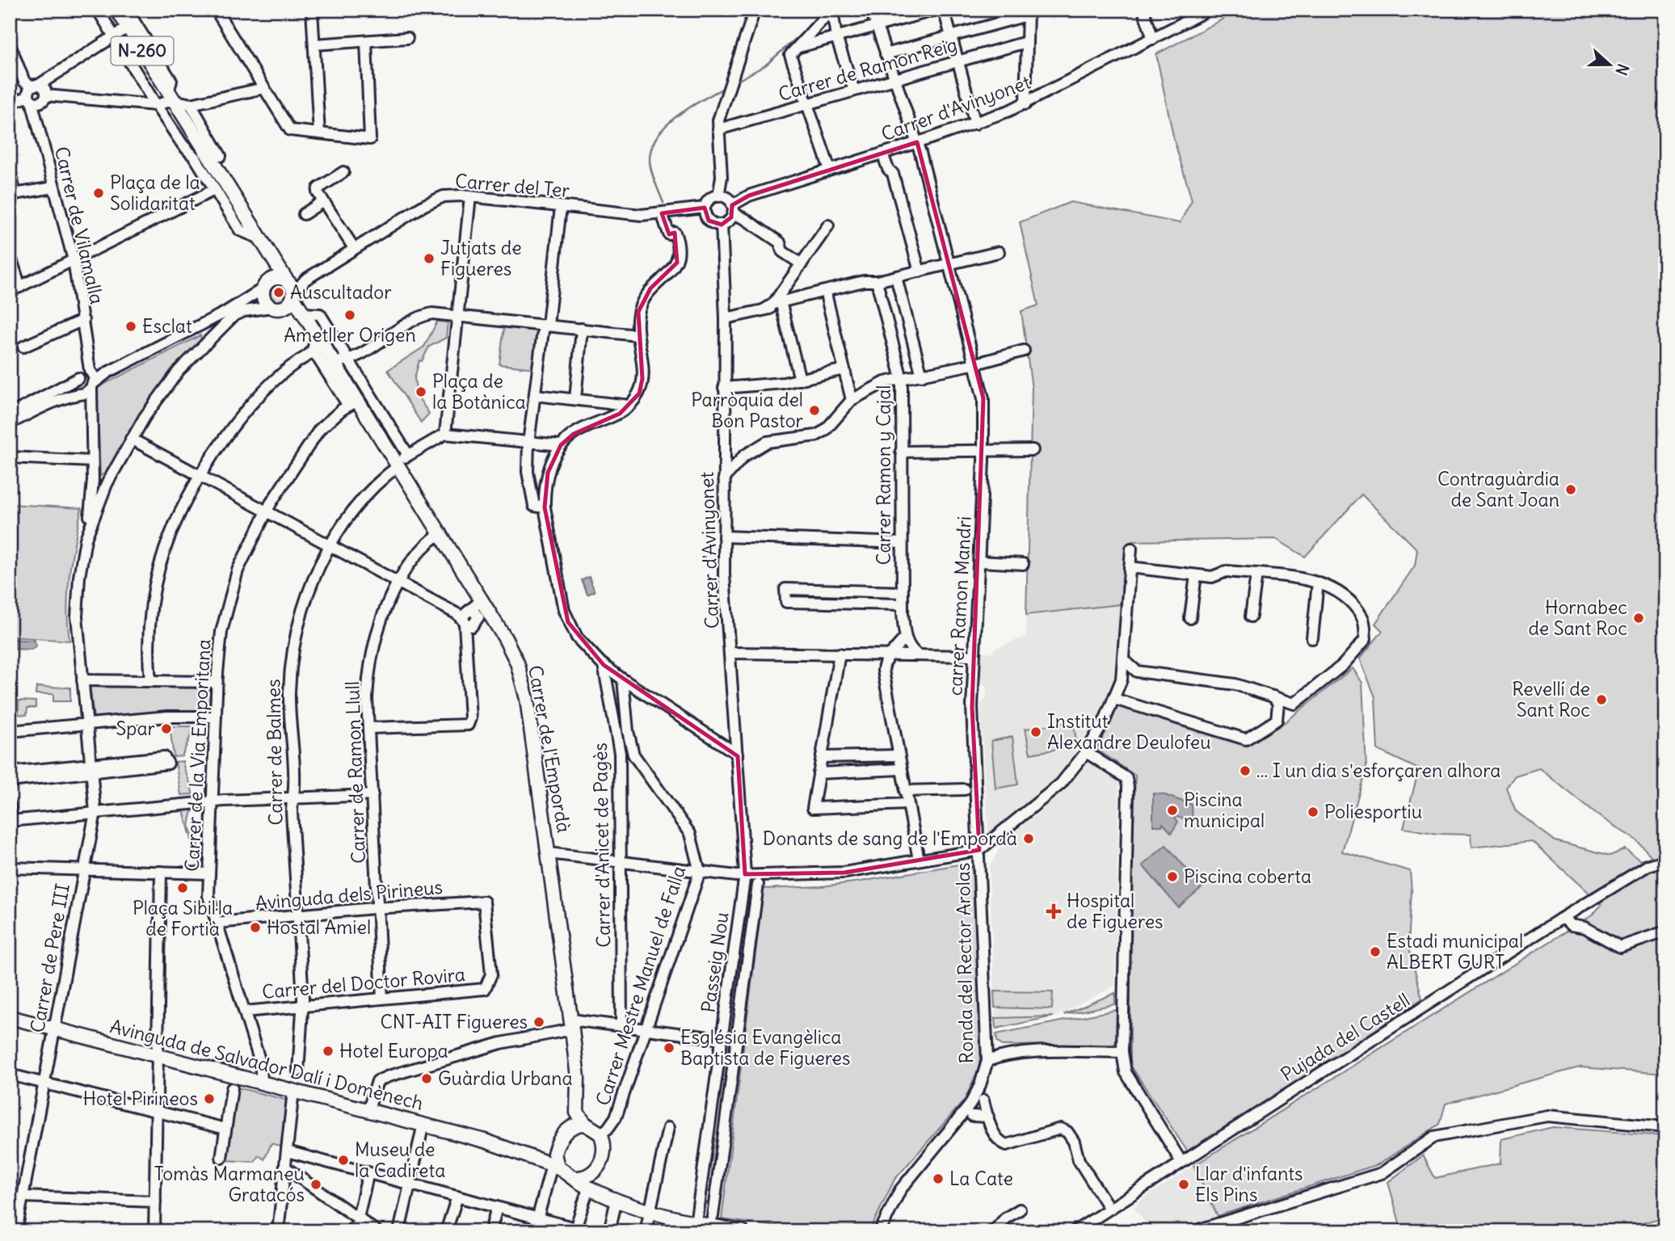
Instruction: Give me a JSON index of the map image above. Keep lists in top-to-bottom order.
{
  "streets": {
    "main road": ["N-260", "Carrer de l'Empordà", "Avinguda de Salvador Dalí i Domènech"],
    "street": [
      "Carrer de Ramon Reig",
      "Carrer d'Avinyonet",
      "Carrer del Ter",
      "Carrer de Vilamalla",
      "Carrer Ramon y Cajal",
      "carrer Ramon Mandri",
      "Carrer de Balmes",
      "Carrer de la Via Emporitana",
      "Carrer de Ramon Llull",
      "Carrer d'Anicet de Pagès",
      "Avinguda dels Pirineus",
      "Carrer de Pere III",
      "Passeig Nou",
      "Ronda del Rector Arolas",
      "Carrer del Doctor Rovira",
      "Carrer Mestre Manuel de Falla",
      "Pujada del Castell"
    ]
  },
  "crossings": [
    ["N-260", "Carrer de l'Empordà"],
    ["N-260", "Carrer Mestre Manuel de Falla"],
    ["Carrer de Ramon Reig", "carrer Ramon Mandri"],
    ["Carrer d'Avinyonet", "Carrer del Ter"],
    ["Carrer d'Avinyonet", "carrer Ramon Mandri"],
    ["Carrer d'Avinyonet", "Passeig Nou"],
    ["carrer Ramon Mandri", "Ronda del Rector Arolas"],
    ["Carrer de l'Empordà", "Carrer de Balmes"],
    ["Carrer de l'Empordà", "Carrer de la Via Emporitana"],
    ["Carrer de l'Empordà", "Carrer de Ramon Llull"],
    ["Carrer de Balmes", "Avinguda dels Pirineus"],
    ["Carrer de Balmes", "Carrer del Doctor Rovira"],
    ["Carrer de la Via Emporitana", "Avinguda dels Pirineus"],
    ["Carrer de la Via Emporitana", "Carrer del Doctor Rovira"],
    ["Carrer de la Via Emporitana", "Avinguda de Salvador Dalí i Domènech"],
    ["Carrer de Ramon Llull", "Avinguda dels Pirineus"],
    ["Carrer de Ramon Llull", "Carrer del Doctor Rovira"],
    ["Avinguda dels Pirineus", "Carrer del Doctor Rovira"],
    ["Carrer de Pere III", "Avinguda de Salvador Dalí i Domènech"]
  ],
  "places": {
    "other": [
      "Plaça de la Solidaritat",
      "Jutjats de Figueres",
      "Auscultador",
      "Ametller Origen",
      "Esclat",
      "Plaça de la Botànica",
      "Parròquia del Bon Pastor",
      "Contraguàrdia de Sant Joan",
      "Hornabec de Sant Roc",
      "Revellí de Sant Roc",
      "Spar",
      "Institut Alexandre Deulofeu",
      "... I un dia s'esforçaren alhora",
      "Piscina municipal",
      "Poliesportiu",
      "Donants de sang de l'Empordà",
      "Piscina coberta",
      "Plaça Sibil·la de Fortià",
      "Hostal Amiel",
      "Estadi municipal ALBERT GURT",
      "CNT-AIT Figueres",
      "Església Evangèlica Baptista de Figueres",
      "Hotel Europa",
      "Guàrdia Urbana",
      "Hotel Pirineos",
      "Museu de la Cadireta",
      "La Cate",
      "Tomàs Marmaneu Gratacós",
      "Llar d'infants Els Pins"
    ],
    "health": ["Hospital de Figueres"]
  },
  "north": "right"
}
